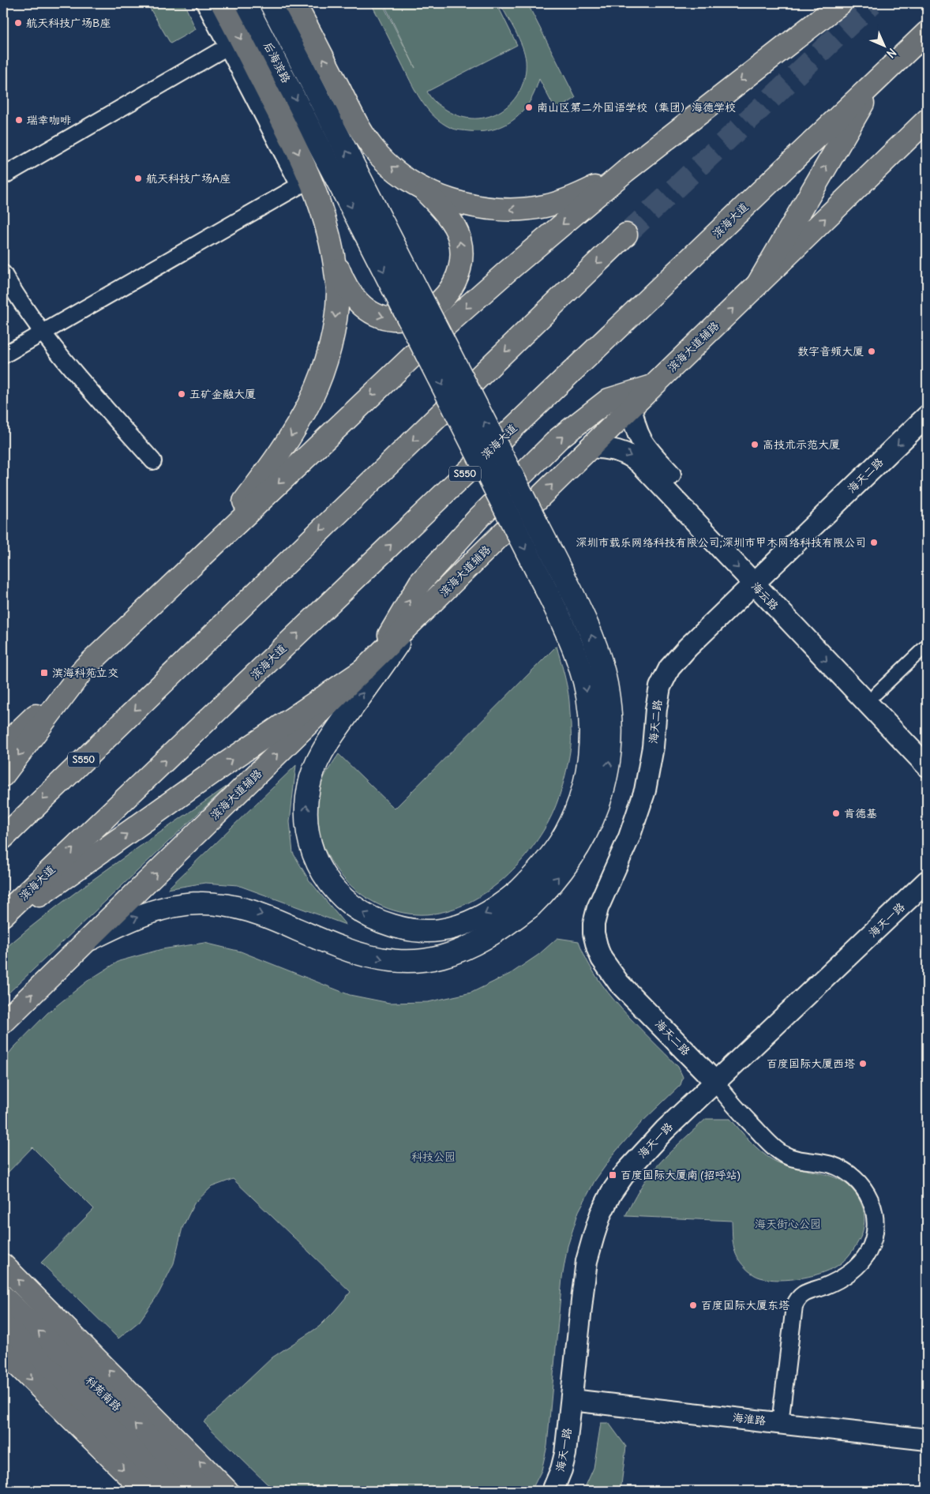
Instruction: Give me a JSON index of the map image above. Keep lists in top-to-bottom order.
{
  "streets": {
    "main road": [
      "后海滨路",
      "滨海大道",
      "滨海大道辅路",
      "S550",
      "科苑南路"
    ],
    "street": [
      "海天二路",
      "海云路",
      "海天一路",
      "海淮路"
    ]
  },
  "crossings": [
    ["滨海大道辅路", "海云路"],
    ["海天二路", "海云路"],
    ["海天二路", "海天一路"],
    ["海天一路", "海淮路"]
  ],
  "parks": ["科技公园", "海天街心公园"],
  "places": {
    "other": [
      "航天科技广场B座",
      "南山区第二外国语学校（集团）海德学校",
      "瑞幸咖啡",
      "航天科技广场A座",
      "数字音频大厦",
      "五矿金融大厦",
      "高技术示范大厦",
      "深圳市载乐网络科技有限公司;深圳市甲木网络科技有限公司",
      "肯德基",
      "百度国际大厦西塔",
      "百度国际大厦东塔"
    ],
    "transit": ["滨海科苑立交", "百度国际大厦南 (招呼站)"]
  },
  "north": "bottom right"
}
